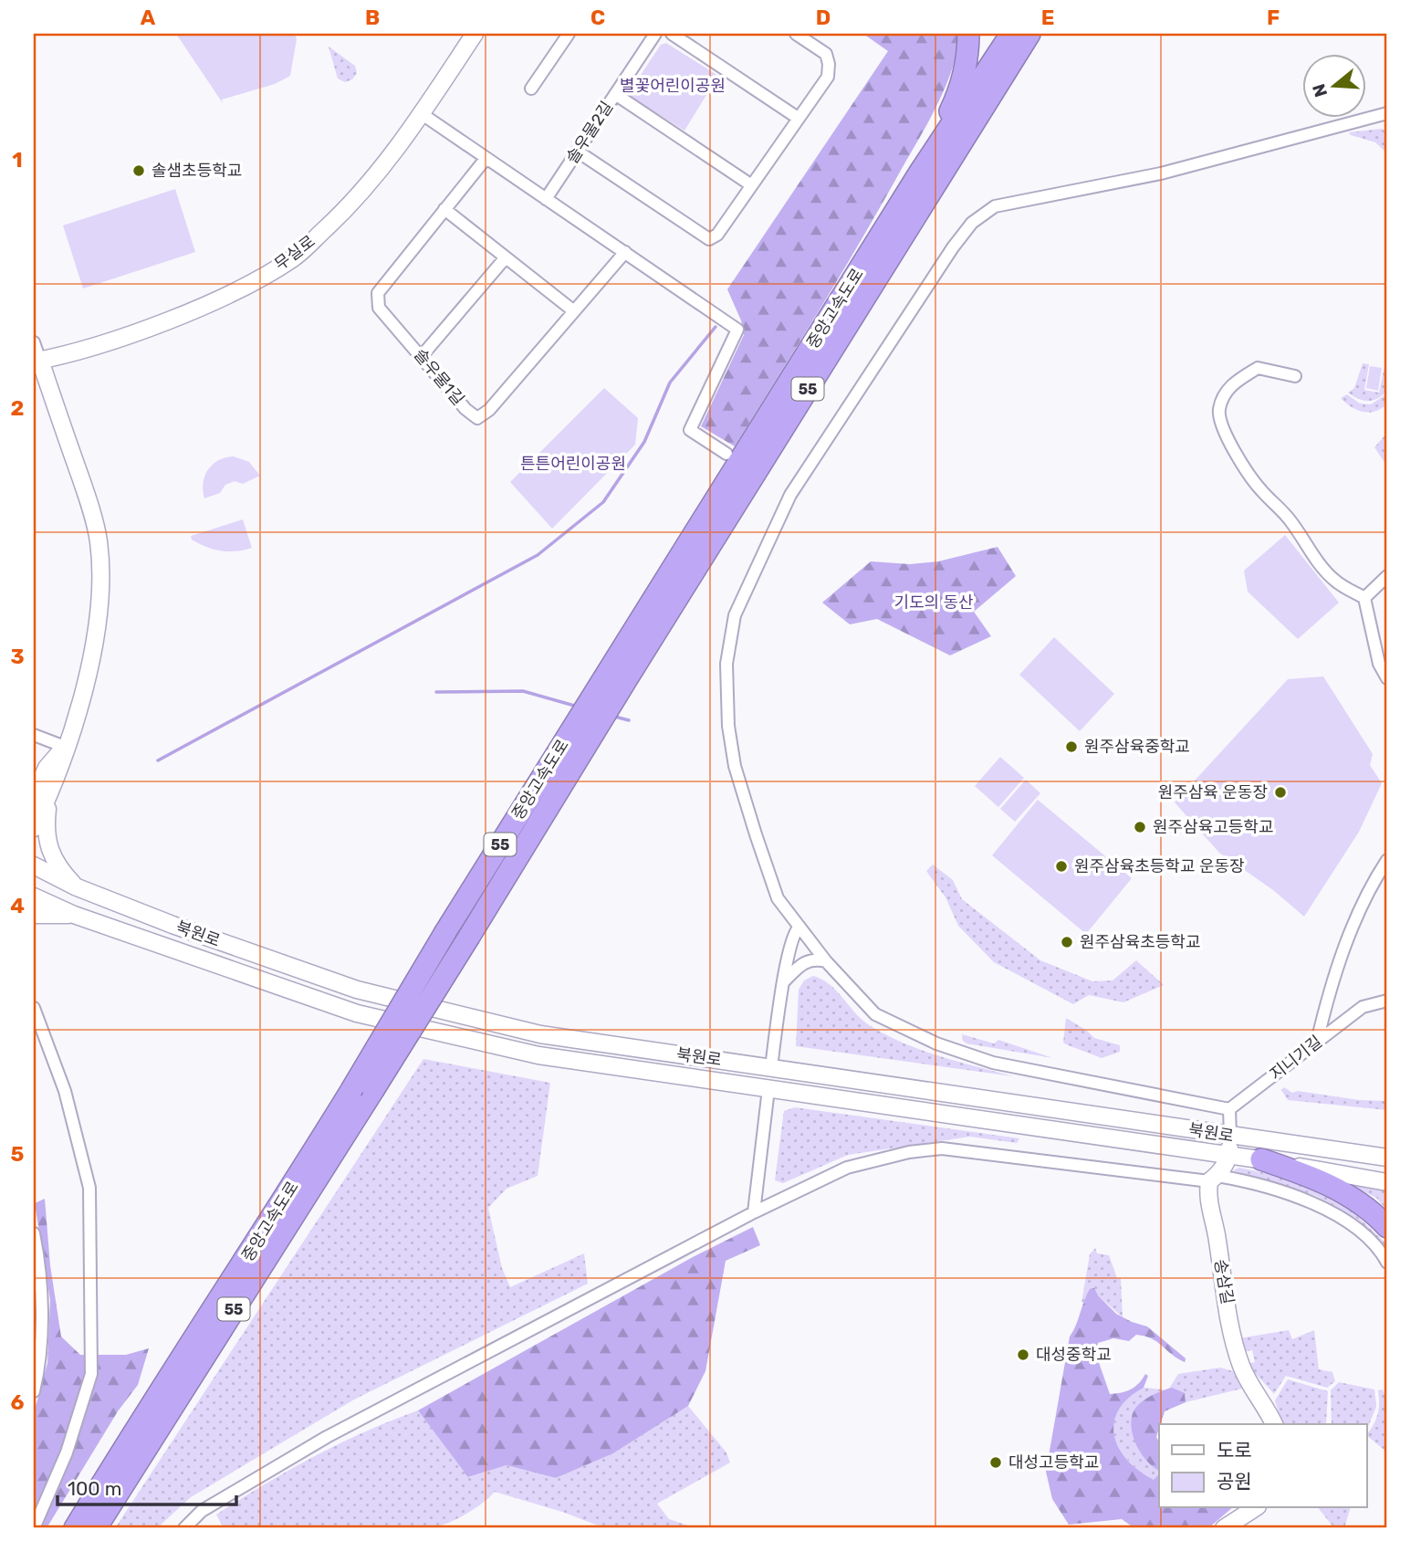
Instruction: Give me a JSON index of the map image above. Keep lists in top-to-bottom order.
{
  "streets": {
    "highway": ["중앙고속도로", "55"],
    "street": [
      "솔우물2길",
      "무실로",
      "솔우물1길",
      "북원로",
      "지니기길",
      "송삼길"
    ]
  },
  "parks": ["별꽃어린이공원", "튼튼어린이공원", "기도의 동산"],
  "places": [
    "솔샘초등학교",
    "원주삼육중학교",
    "원주삼육 운동장",
    "원주삼육고등학교",
    "원주삼육초등학교 운동장",
    "원주삼육초등학교",
    "대성중학교",
    "대성고등학교"
  ],
  "legend": ["도로", "공원"],
  "scale_bar": "100 m",
  "north": "left",
  "grid": {
    "columns": [
      "A",
      "B",
      "C",
      "D",
      "E",
      "F"
    ],
    "rows": [
      "1",
      "2",
      "3",
      "4",
      "5",
      "6"
    ]
  }
}
